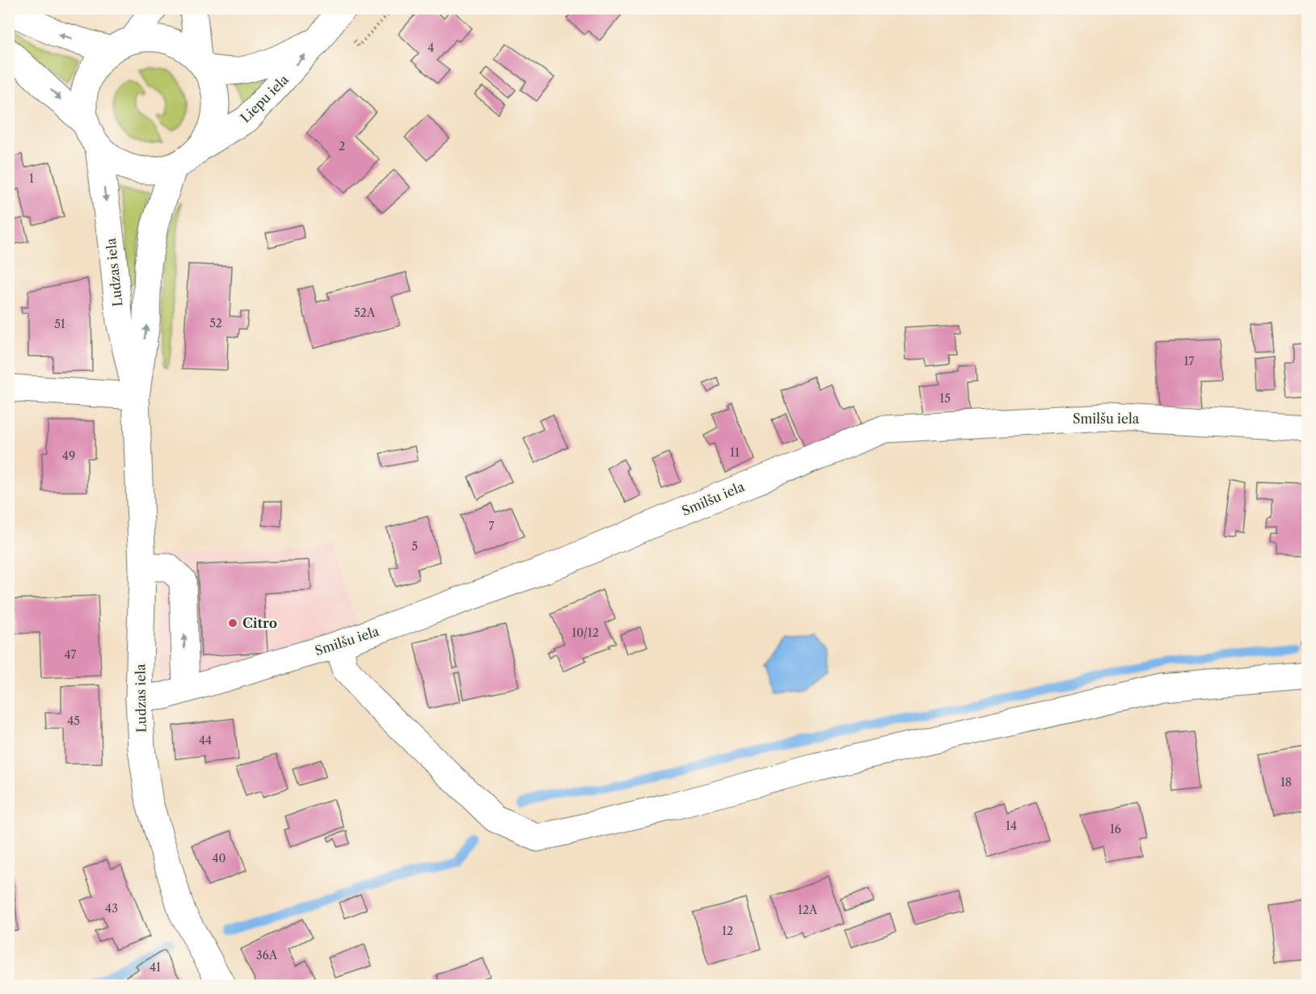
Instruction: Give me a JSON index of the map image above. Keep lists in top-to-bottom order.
{
  "streets": {
    "street": ["Liepu iela", "Ludzas iela", "Smilšu iela"]
  },
  "crossings": [
    ["Liepu iela", "Ludzas iela"],
    ["Ludzas iela", "Smilšu iela"]
  ],
  "one_way": ["Liepu iela"],
  "places": ["Citro"],
  "house_numbers": [
    "4",
    "2",
    "1",
    "52A",
    "52",
    "51",
    "17",
    "15",
    "11",
    "49",
    "7",
    "5",
    "10/12",
    "47",
    "45",
    "44",
    "18",
    "14",
    "16",
    "40",
    "43",
    "12A",
    "12",
    "36A",
    "41"
  ]
}
